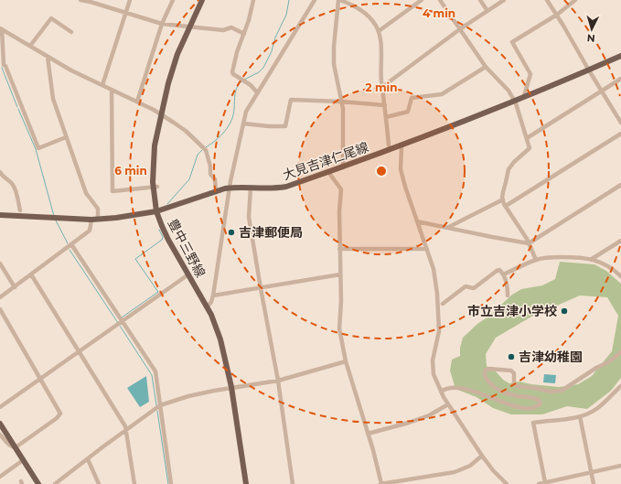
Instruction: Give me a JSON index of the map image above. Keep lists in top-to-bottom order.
{
  "streets": {
    "main road": ["大見吉津仁尾線", "豊中三野線"]
  },
  "crossings": [
    ["大見吉津仁尾線", "豊中三野線"]
  ],
  "places": ["吉津郵便局", "市立吉津小学校", "吉津幼稚園"],
  "north": "bottom",
  "rings": ["4 min", "2 min", "6 min"]
}
